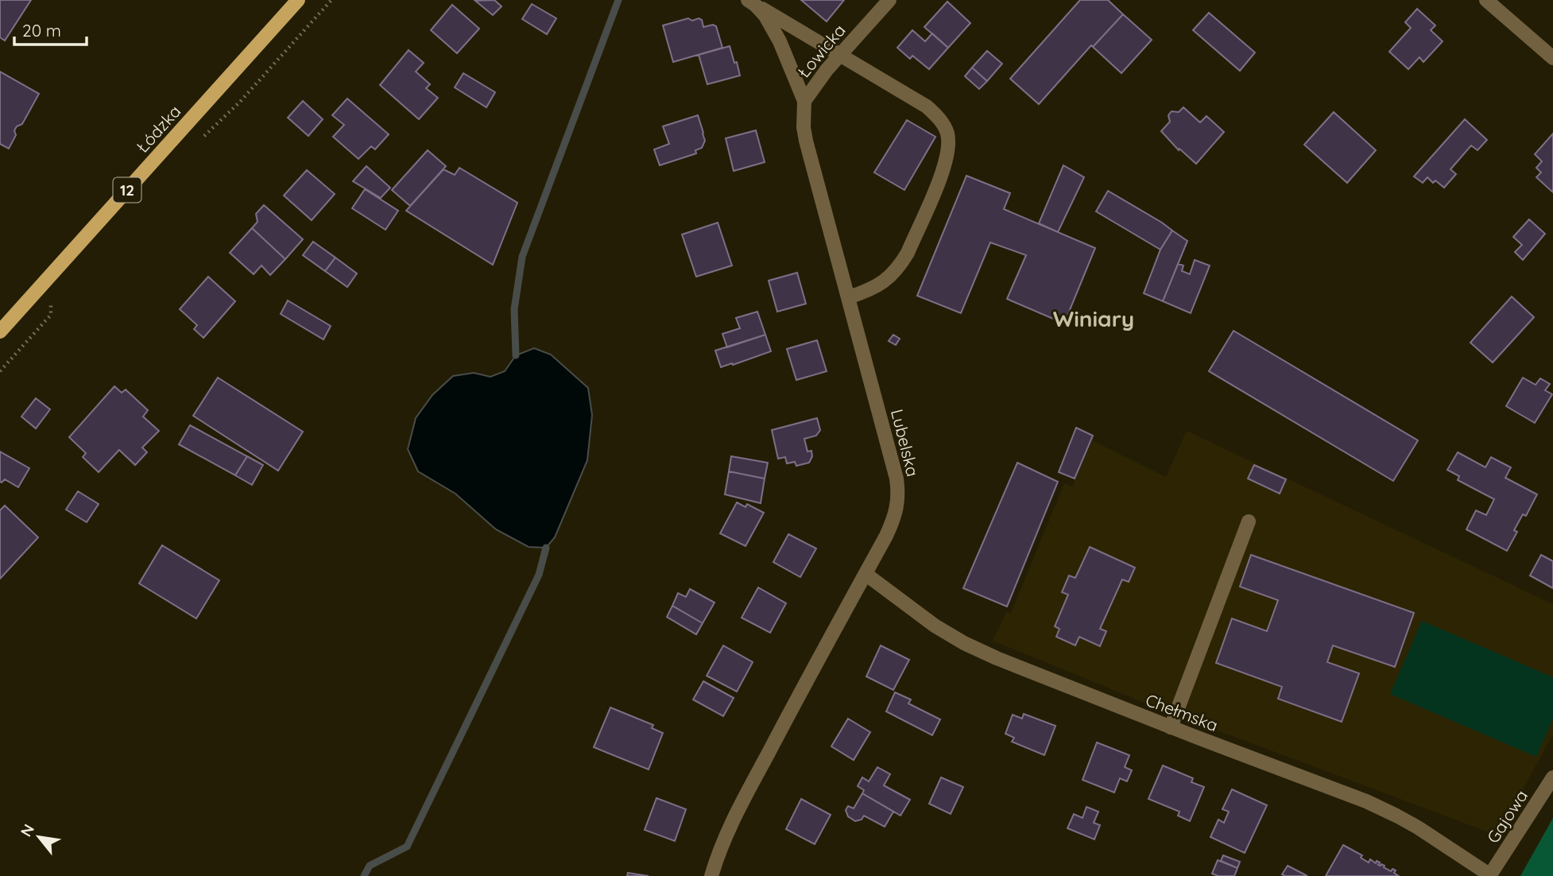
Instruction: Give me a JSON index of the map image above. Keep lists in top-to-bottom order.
{
  "streets": {
    "main road": ["Łódzka", "12"],
    "street": [
      "Łowicka",
      "Lubelska",
      "Chełmska",
      "Gajowa"
    ]
  },
  "crossings": [
    ["Łowicka", "Lubelska"],
    ["Lubelska", "Chełmska"],
    ["Chełmska", "Gajowa"]
  ],
  "districts": ["Winiary"],
  "scale_bar": "20 m",
  "north": "top left"
}
